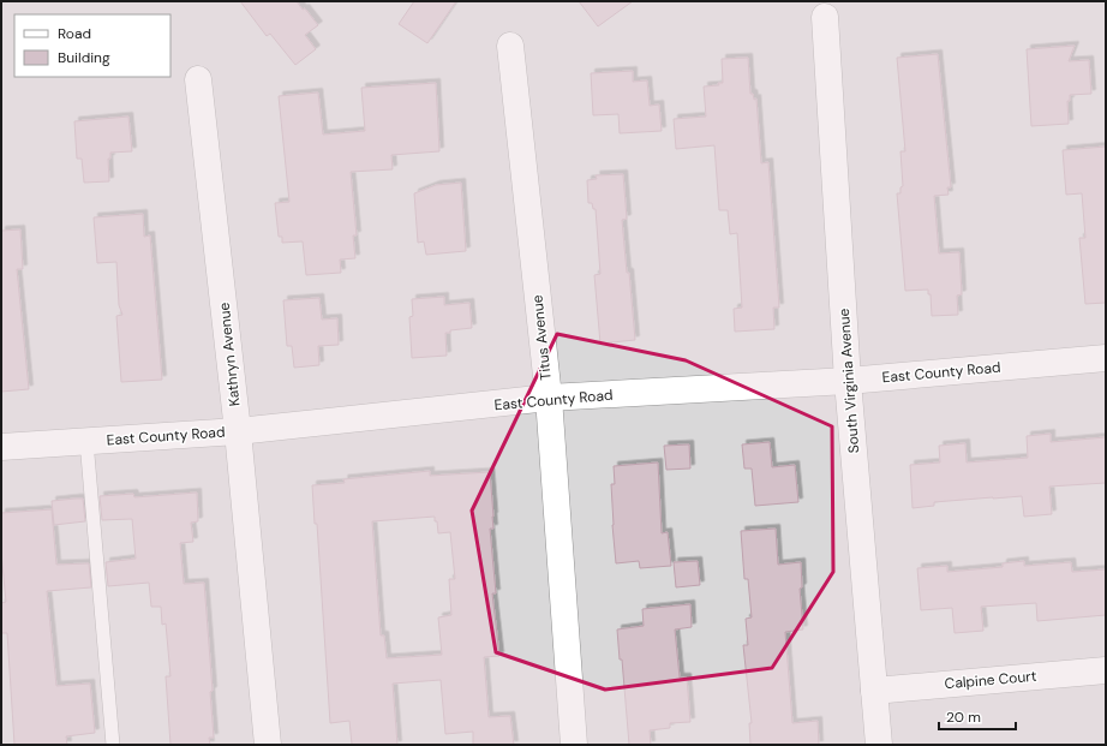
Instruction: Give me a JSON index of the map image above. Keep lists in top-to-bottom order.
{
  "streets": {
    "street": [
      "Titus Avenue",
      "Kathryn Avenue",
      "East County Road",
      "South Virginia Avenue",
      "Calpine Court"
    ]
  },
  "crossings": [
    ["Titus Avenue", "East County Road"],
    ["Kathryn Avenue", "East County Road"],
    ["East County Road", "South Virginia Avenue"],
    ["South Virginia Avenue", "Calpine Court"]
  ],
  "legend": ["Road", "Building"],
  "scale_bar": "20 m"
}
